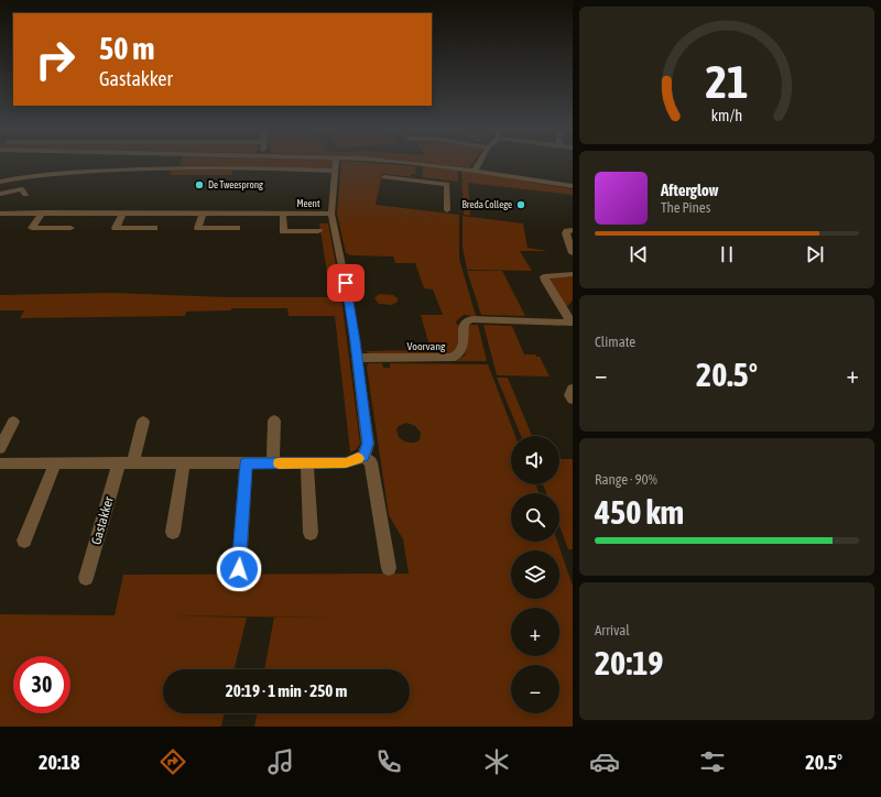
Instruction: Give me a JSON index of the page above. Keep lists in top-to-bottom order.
{
  "streets": {
    "street": ["Meent", "Voorvang", "Gastakker"]
  },
  "places": ["De Tweesprong", "Breda College"],
  "page": {
    "turn": ["50 m", "Gastakker"],
    "song": ["Afterglow", "The Pines"],
    "tile": [
      "Climate",
      ["Range · 90%", "450 km"],
      ["Arrival", "20:19"]
    ],
    "heat": ["−", "20.5°", "+"],
    "map_buttons": ["+", "−"],
    "limit": "30",
    "trip": "20:19 · 1 min · 250 m",
    "tabs": ["20:18", "20.5°"],
    "gauge": ["21", "km/h"]
  }
}
